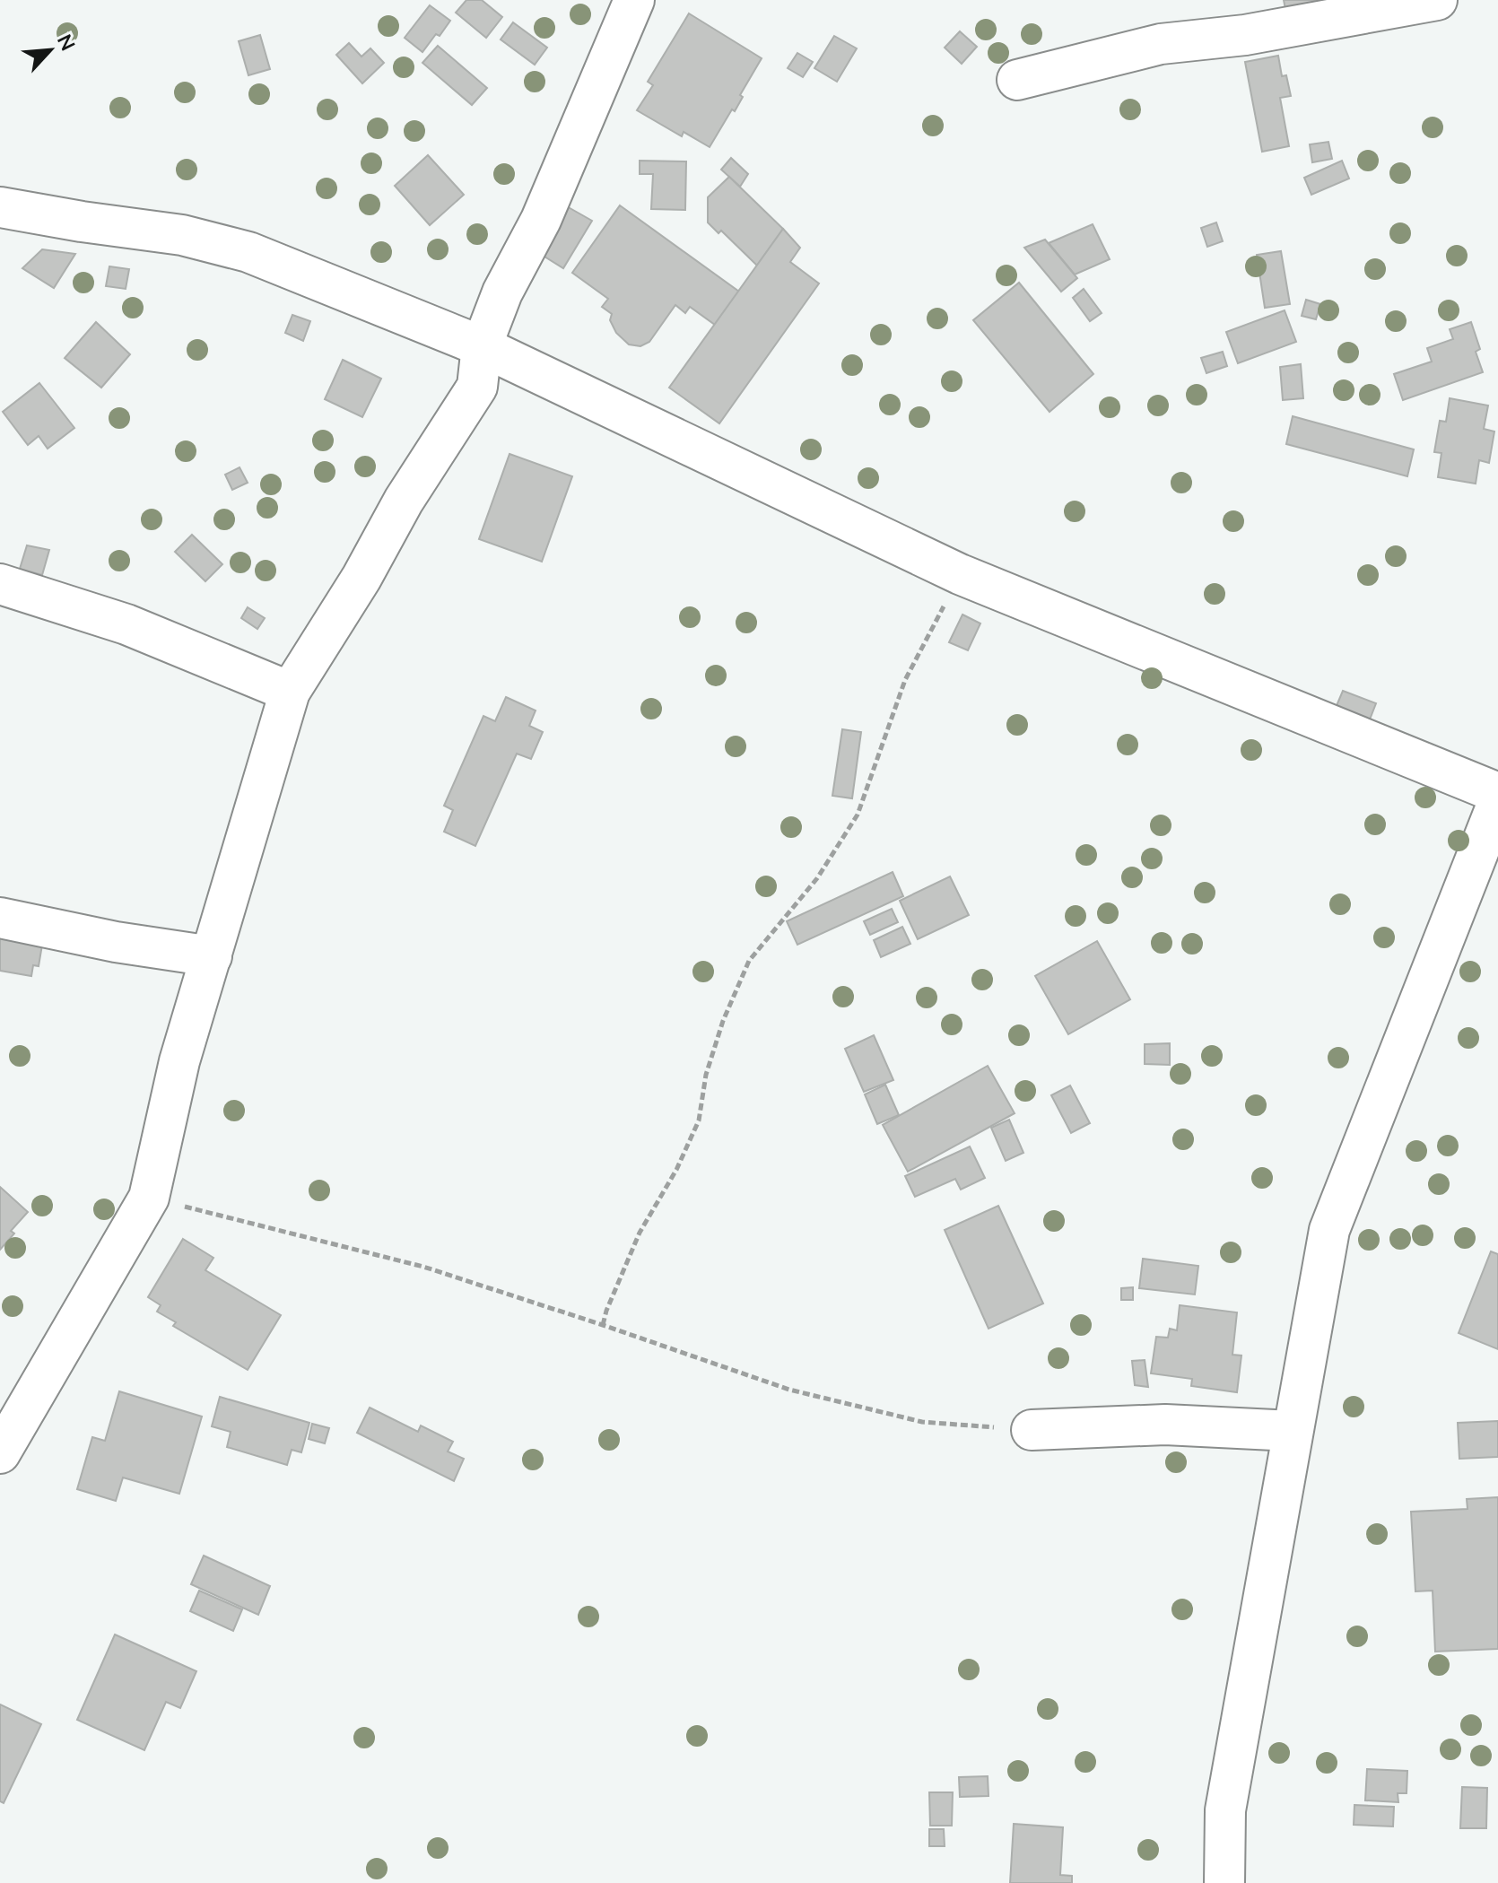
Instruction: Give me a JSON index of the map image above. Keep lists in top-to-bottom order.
{
  "north": "top right"
}
